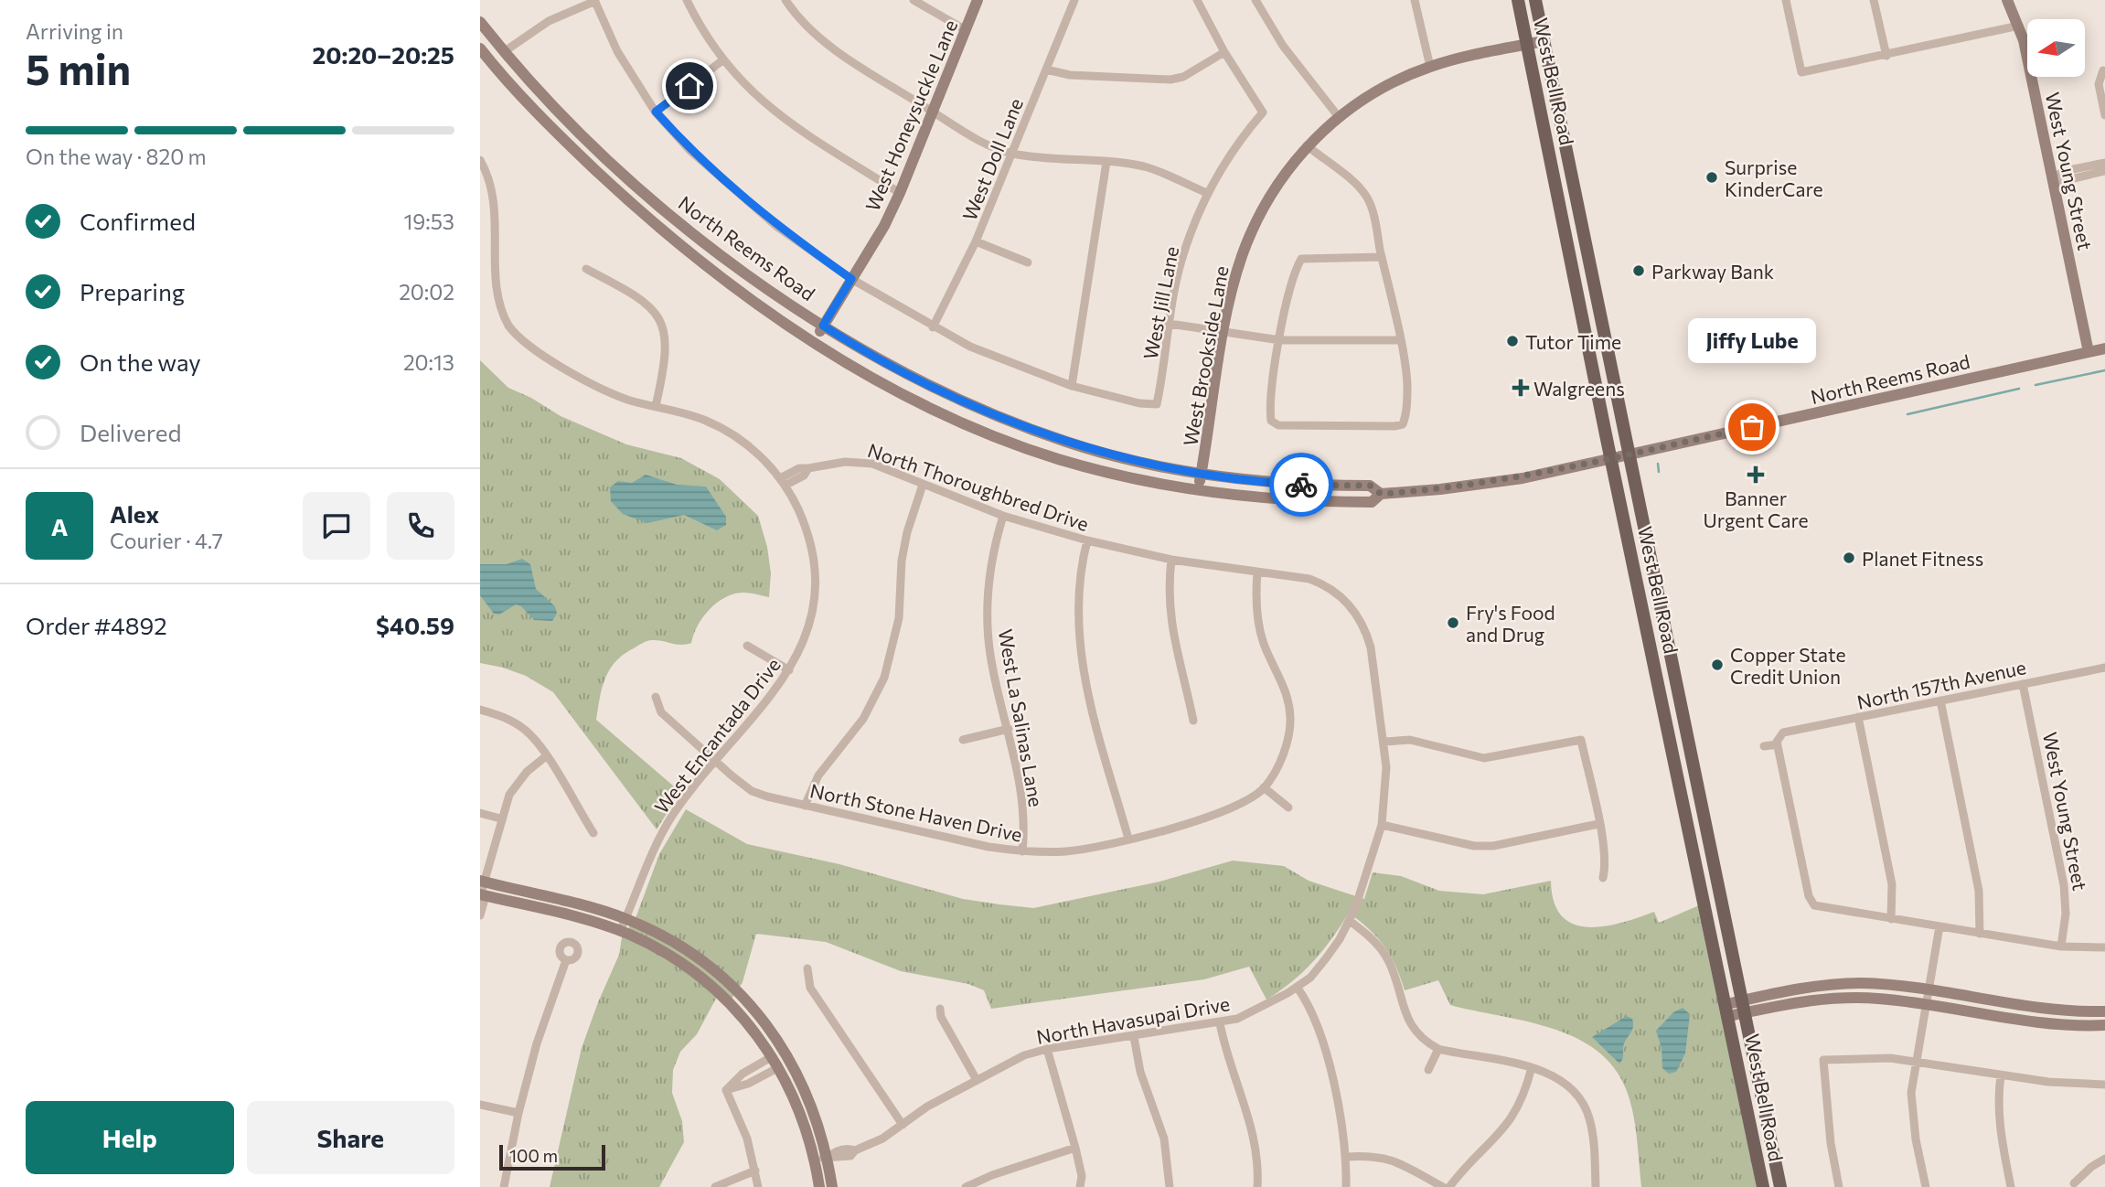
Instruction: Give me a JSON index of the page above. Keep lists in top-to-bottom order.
{
  "streets": {
    "main road": ["West Bell Road"],
    "street": [
      "West Honeysuckle Lane",
      "West Doll Lane",
      "West Young Street",
      "North Reems Road",
      "West Jill Lane",
      "West Brookside Lane",
      "North Thoroughbred Drive",
      "North 157th Avenue",
      "West La Salinas Lane",
      "West Encantada Drive",
      "North Stone Haven Drive",
      "North Havasupai Drive"
    ]
  },
  "crossings": [
    ["West Bell Road", "North Reems Road"],
    ["West Bell Road", "West Brookside Lane"],
    ["West Honeysuckle Lane", "North Reems Road"],
    ["West Young Street", "North Reems Road"],
    ["West Young Street", "North 157th Avenue"],
    ["North Reems Road", "West Brookside Lane"],
    ["North Thoroughbred Drive", "West La Salinas Lane"],
    ["North Thoroughbred Drive", "West Encantada Drive"],
    ["North Thoroughbred Drive", "North Stone Haven Drive"],
    ["North Thoroughbred Drive", "North Havasupai Drive"],
    ["West La Salinas Lane", "North Stone Haven Drive"],
    ["West Encantada Drive", "North Stone Haven Drive"]
  ],
  "places": {
    "other": [
      "Surprise KinderCare",
      "Parkway Bank",
      "Tutor Time",
      "Jiffy Lube",
      "Planet Fitness",
      "Fry's Food and Drug",
      "Copper State Credit Union"
    ],
    "health": ["Walgreens", "Banner Urgent Care"]
  },
  "scale_bar": "100 m",
  "north": "left",
  "page": {
    "heading": ["5 min", "Arriving in", "20:20–20:25"],
    "panel": [
      "Alex",
      "Courier · 4.7",
      "Order #4892",
      "$40.59"
    ],
    "bar": "On the way · 820 m",
    "list": [
      ["Confirmed", "19:53"],
      ["Preparing", "20:02"],
      ["On the way", "20:13"],
      "Delivered"
    ],
    "bubble": "Jiffy Lube",
    "round": "A",
    "buttons": ["Help", "Share"],
    "scale": "100 m"
  }
}
